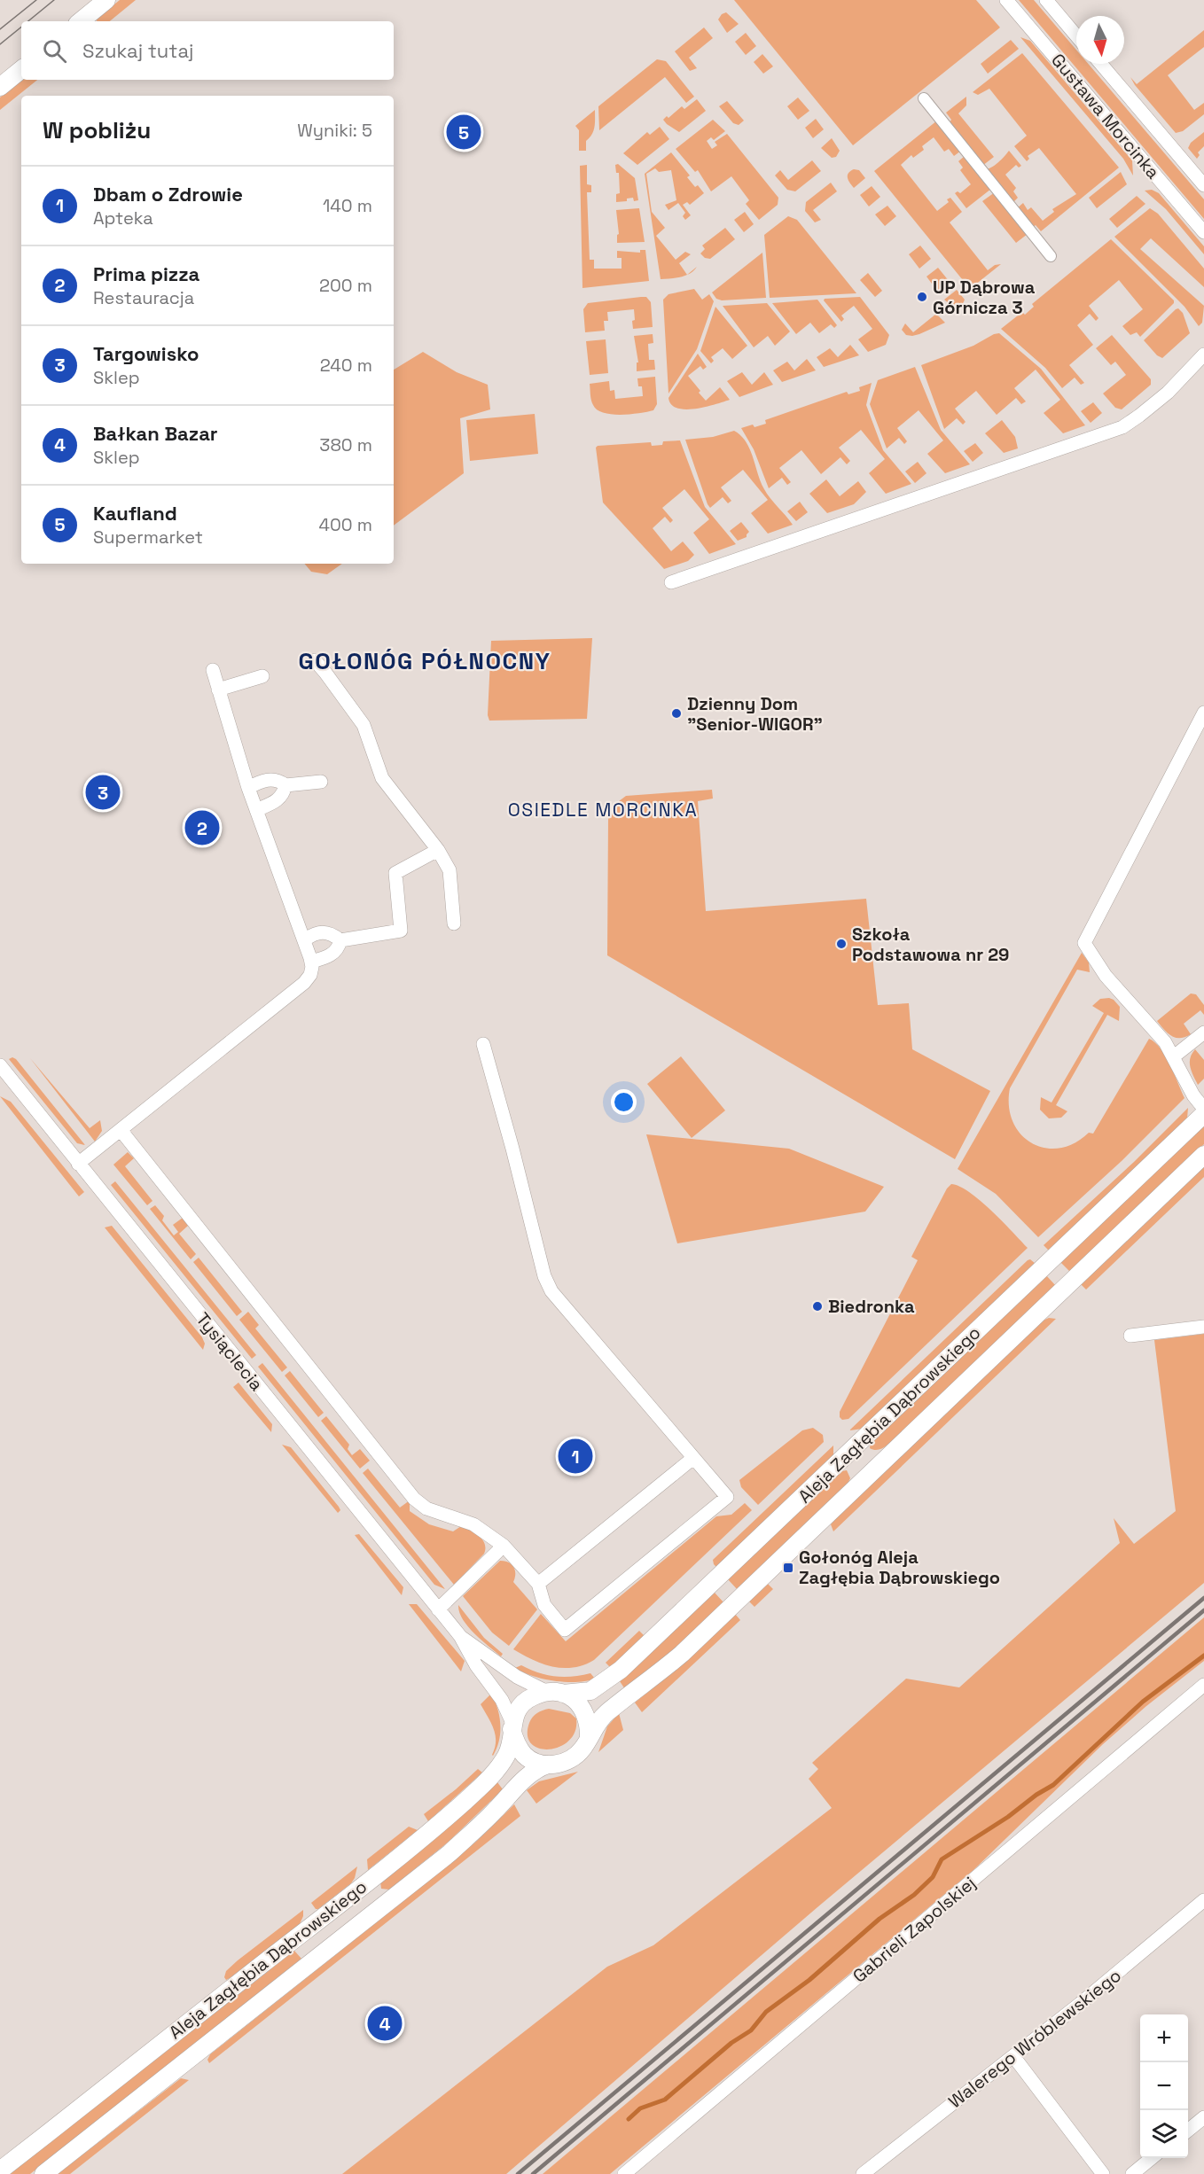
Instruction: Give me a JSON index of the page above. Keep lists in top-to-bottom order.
{
  "streets": {
    "street": [
      "Gustawa Morcinka",
      "Tysiąclecia",
      "Aleja Zagłębia Dąbrowskiego",
      "Gabrieli Zapolskiej",
      "Walerego Wróblewskiego"
    ]
  },
  "crossings": [
    ["Tysiąclecia", "Aleja Zagłębia Dąbrowskiego"]
  ],
  "districts": ["GOŁONÓG PÓŁNOCNY", "OSIEDLE MORCINKA"],
  "places": {
    "other": [
      "UP Dąbrowa Górnicza 3",
      "Dzienny Dom \"Senior-WIGOR\"",
      "Szkoła Podstawowa nr 29",
      "Biedronka"
    ],
    "transit": ["Gołonóg Aleja Zagłębia Dąbrowskiego"]
  },
  "north": "bottom",
  "page": {
    "search": "Szukaj tutaj",
    "heading": ["W pobliżu", "Wyniki: 5"],
    "pins": [
      "5",
      "3",
      "2",
      "1",
      "4"
    ],
    "list": [
      {
        "mark": "1",
        "name": "Dbam o Zdrowie",
        "note": "Apteka",
        "value": "140 m"
      },
      {
        "mark": "2",
        "name": "Prima pizza",
        "note": "Restauracja",
        "value": "200 m"
      },
      {
        "mark": "3",
        "name": "Targowisko",
        "note": "Sklep",
        "value": "240 m"
      },
      {
        "mark": "4",
        "name": "Bałkan Bazar",
        "note": "Sklep",
        "value": "380 m"
      },
      {
        "mark": "5",
        "name": "Kaufland",
        "note": "Supermarket",
        "value": "400 m"
      }
    ],
    "map_buttons": ["+", "−"]
  }
}
